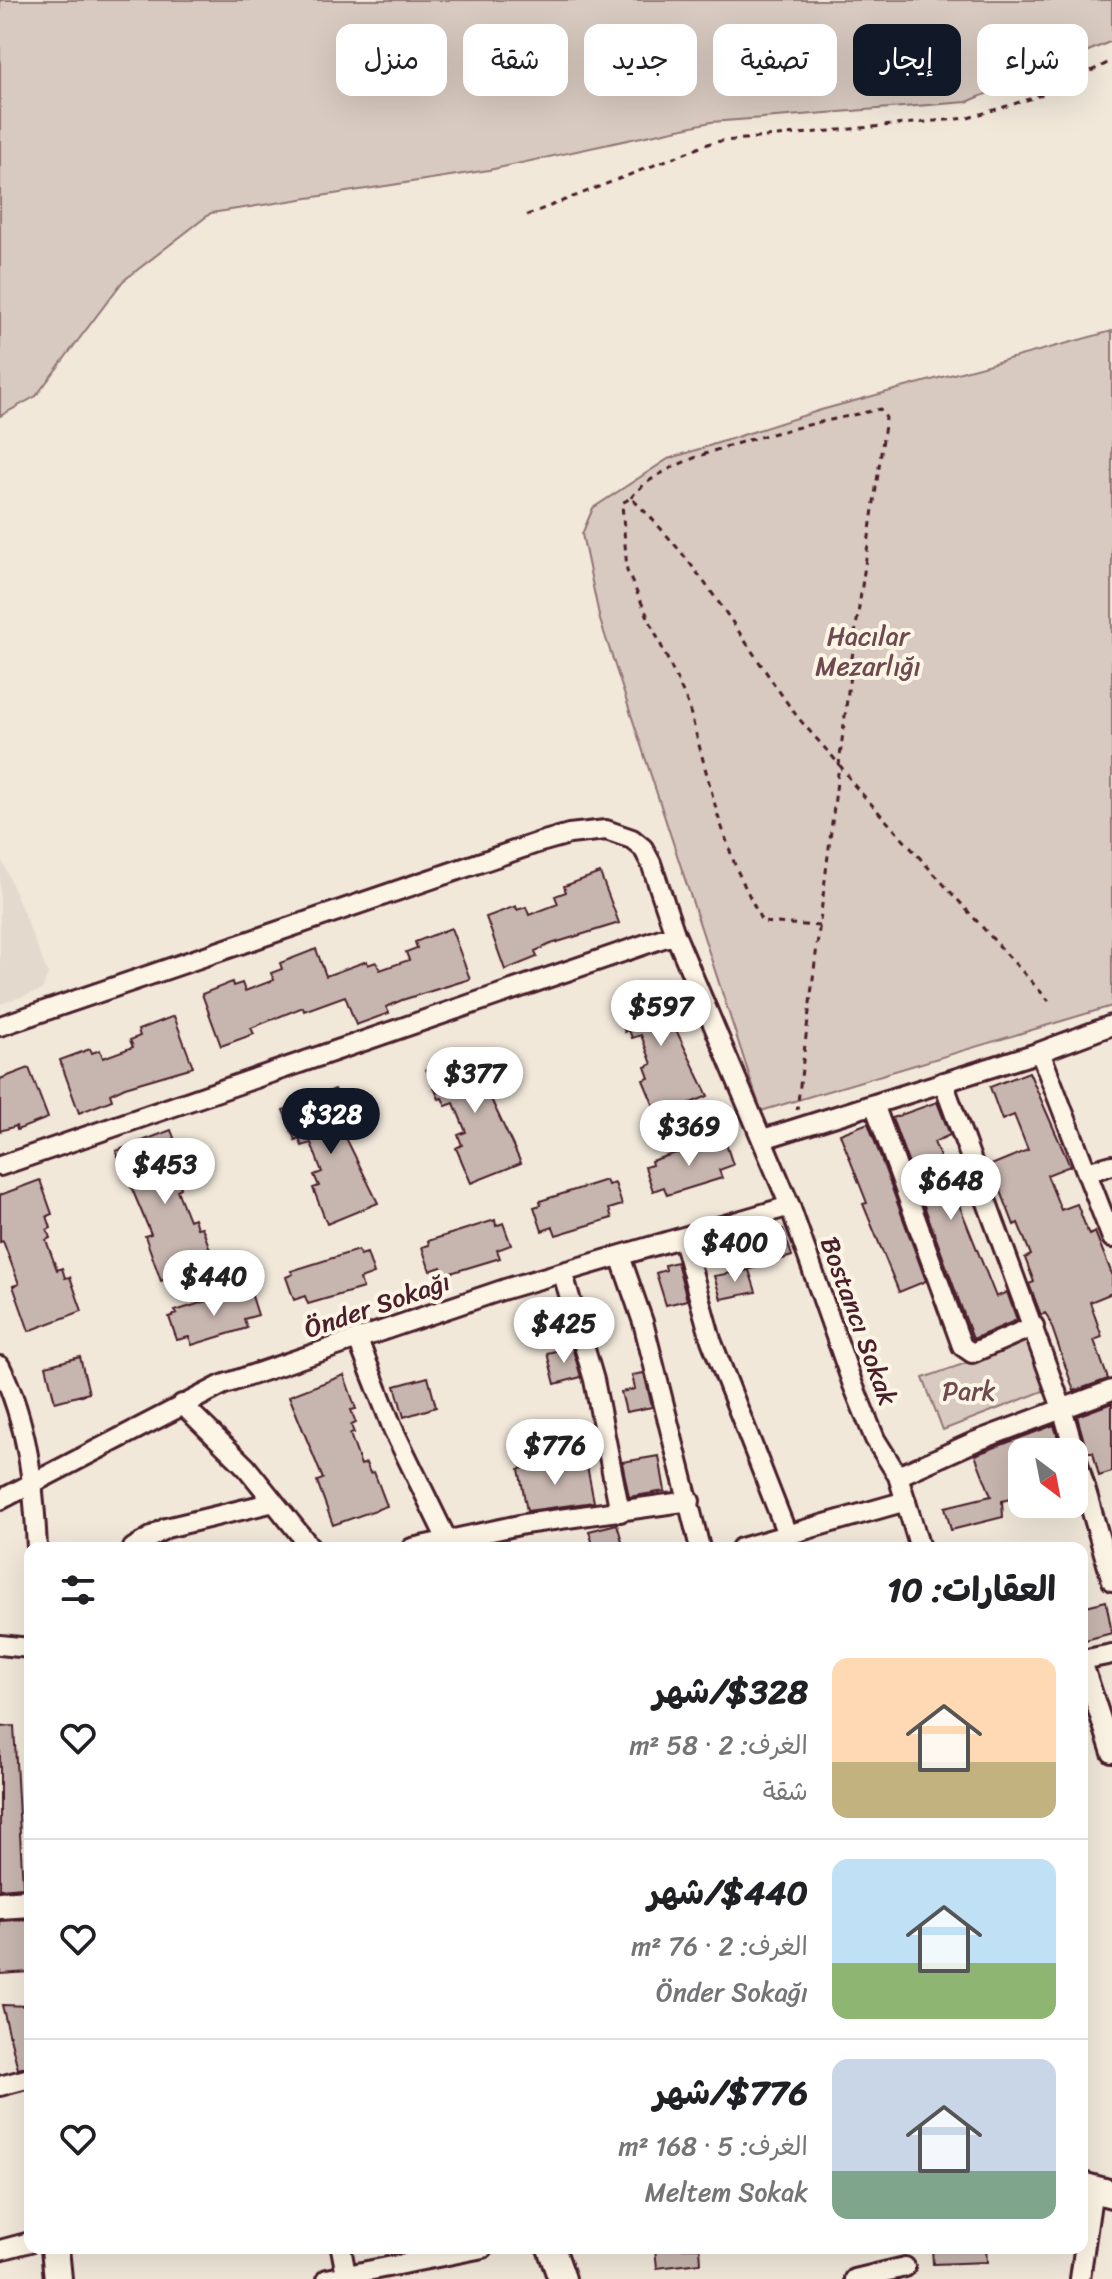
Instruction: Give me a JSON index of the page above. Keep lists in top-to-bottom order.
{
  "streets": {
    "street": ["Önder Sokağı", "Bostancı Sokak"]
  },
  "crossings": [
    ["Önder Sokağı", "Bostancı Sokak"]
  ],
  "parks": ["Hacılar Mezarlığı", "Park"],
  "north": "bottom right",
  "page": {
    "chip": [
      "شراء",
      "إيجار",
      "تصفية",
      "جديد",
      "شقة",
      "منزل"
    ],
    "price": [
      "$597",
      "$377",
      "$328",
      "$369",
      "$453",
      "$648",
      "$400",
      "$440",
      "$425",
      "$776"
    ],
    "heading": "العقارات: 10",
    "list": [
      {
        "name": "$328/شهر",
        "note": "الغرف: 2 · 58 m² · شقة"
      },
      {
        "name": "$440/شهر",
        "note": "الغرف: 2 · 76 m² · Önder Sokağı"
      },
      {
        "name": "$776/شهر",
        "note": "الغرف: 5 · 168 m² · Meltem Sokak"
      }
    ]
  }
}
